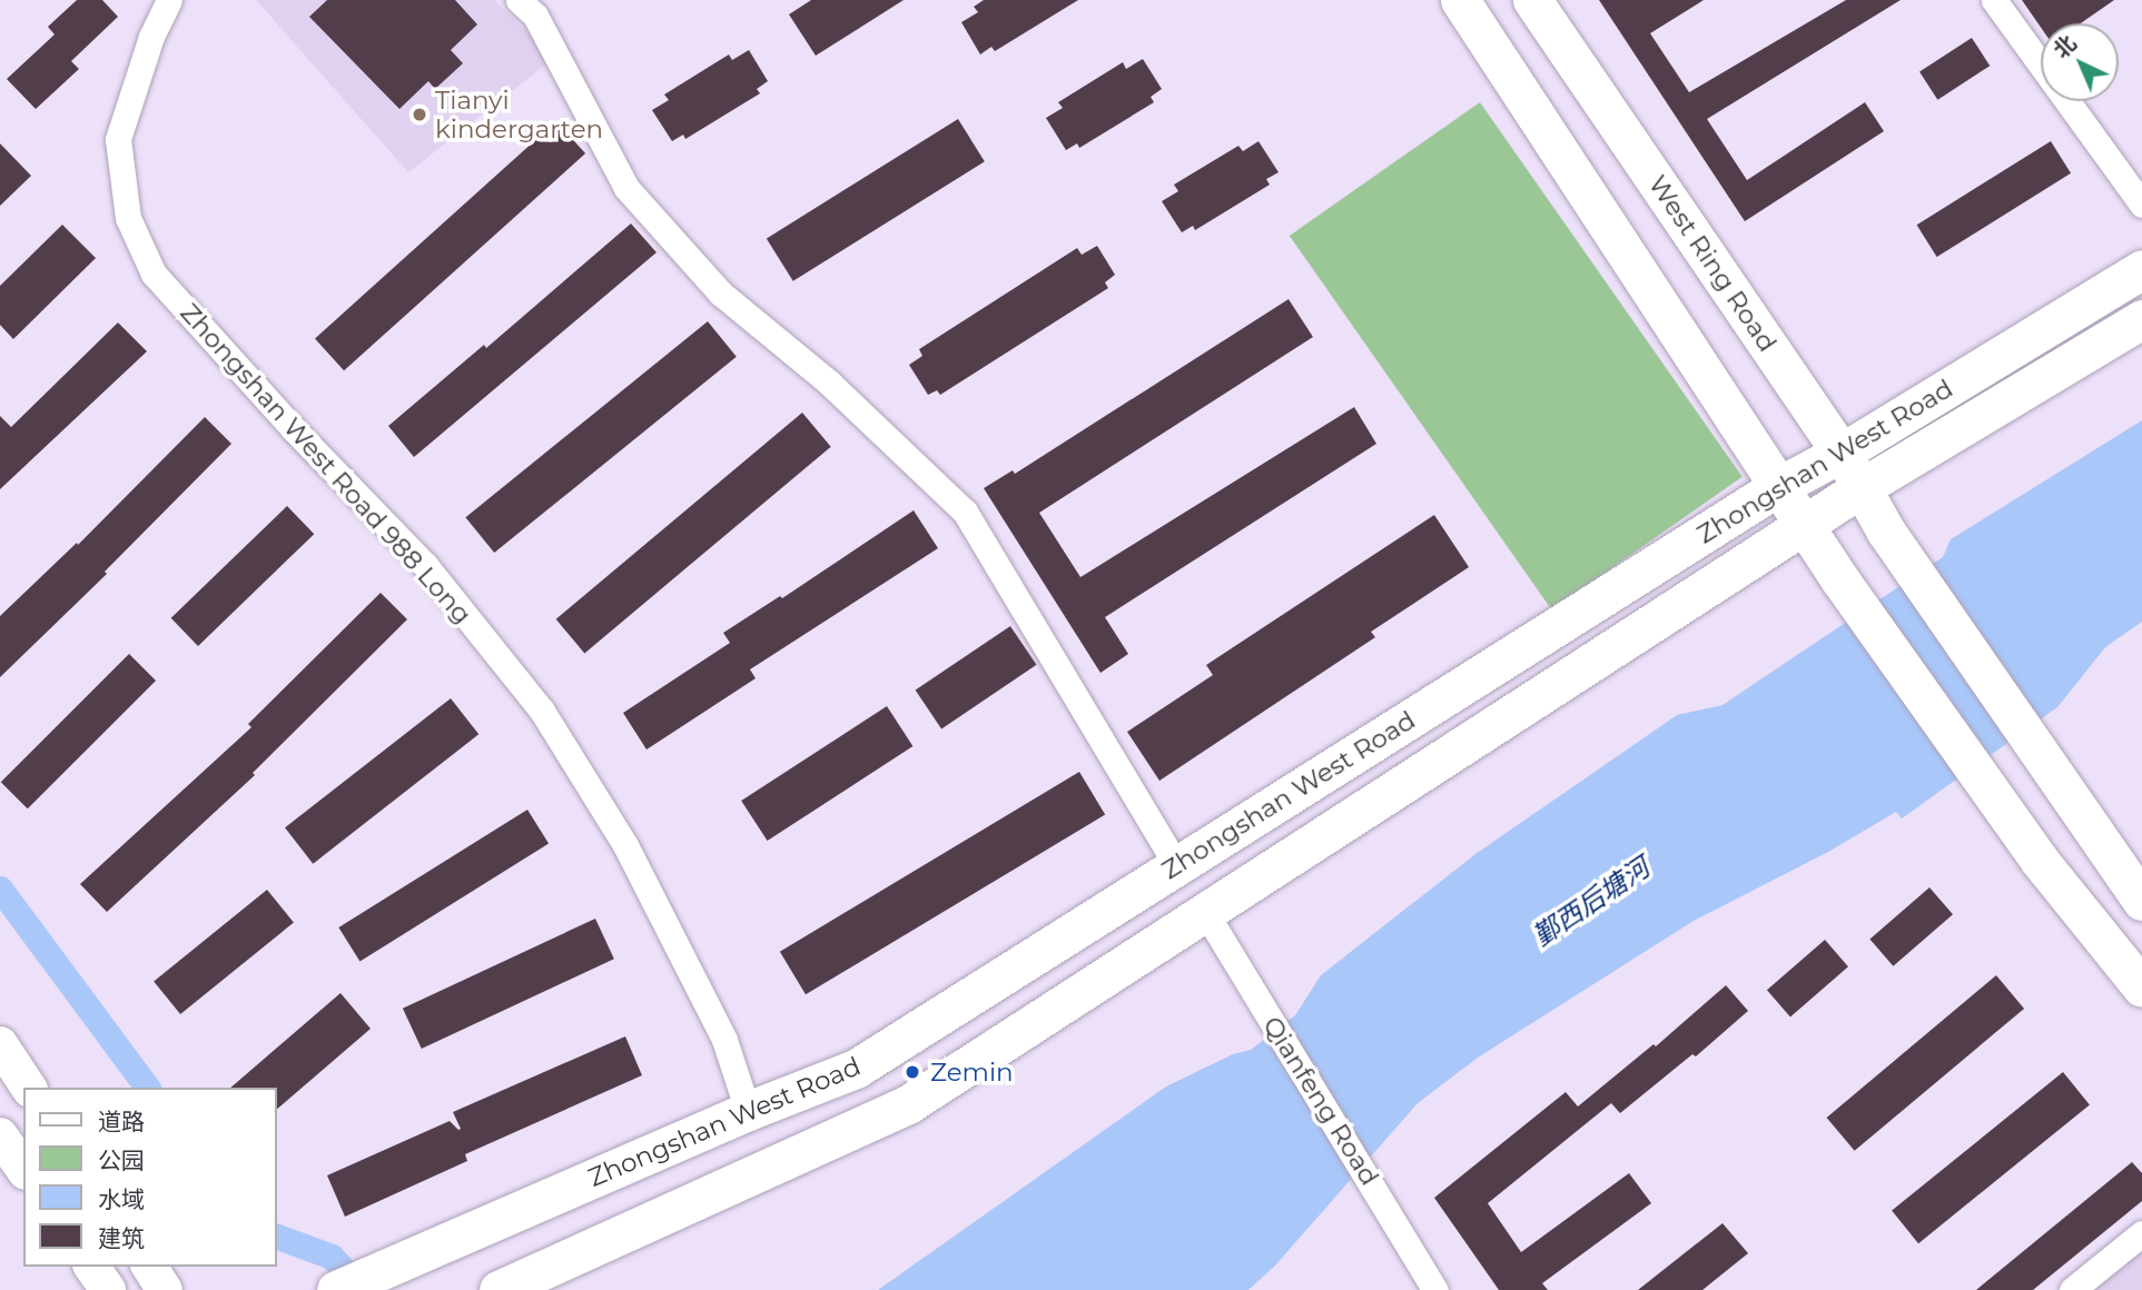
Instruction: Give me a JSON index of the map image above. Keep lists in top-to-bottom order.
{
  "streets": {
    "main road": ["West Ring Road", "Zhongshan West Road"],
    "street": ["Zhongshan West Road 988 Long", "Qianfeng Road"]
  },
  "crossings": [
    ["West Ring Road", "Zhongshan West Road"],
    ["Zhongshan West Road", "Zhongshan West Road 988 Long"],
    ["Zhongshan West Road", "Qianfeng Road"]
  ],
  "water": ["鄞西后塘河"],
  "places": ["Tianyi kindergarten", "Zemin"],
  "legend": [
    "道路",
    "公园",
    "水域",
    "建筑"
  ],
  "north": "top left"
}
